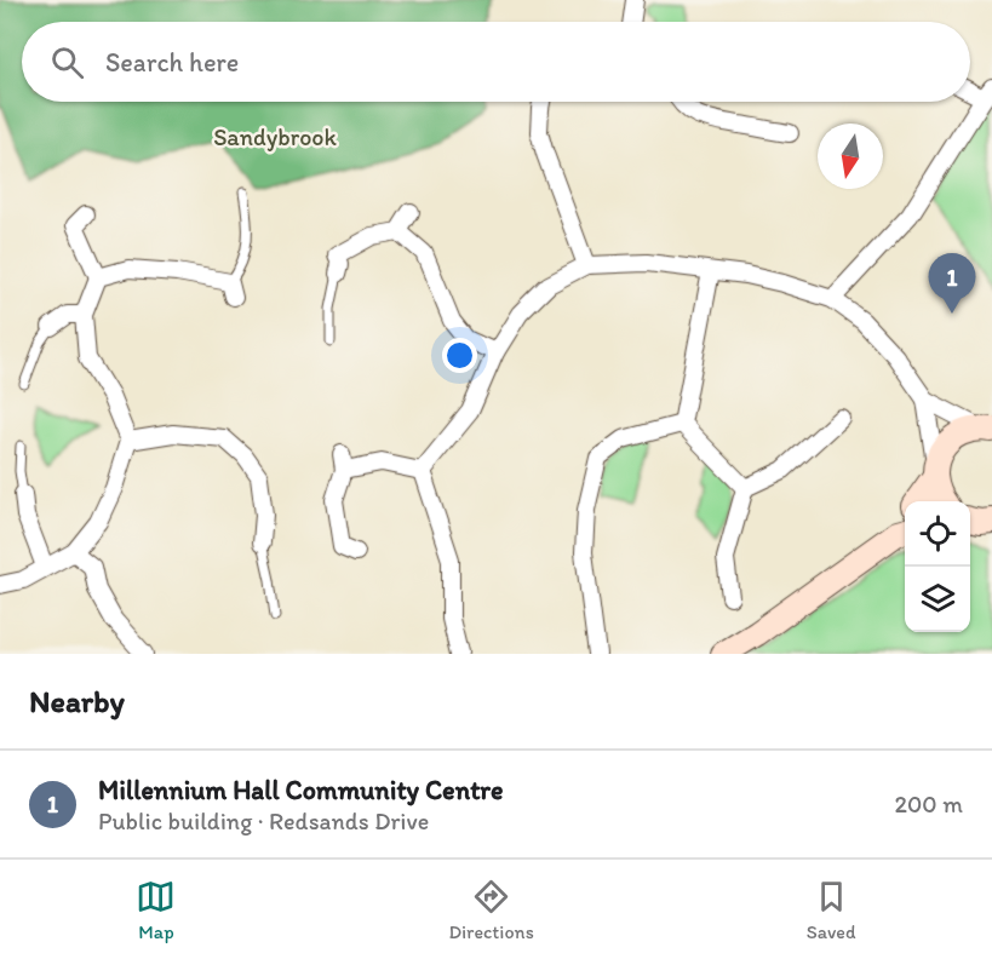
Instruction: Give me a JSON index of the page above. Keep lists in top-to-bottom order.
{
  "parks": ["Sandybrook"],
  "north": "bottom",
  "page": {
    "search": "Search here",
    "pins": "1",
    "heading": "Nearby",
    "list": [
      {
        "mark": "1",
        "name": "Millennium Hall Community Centre",
        "note": "Public building · Redsands Drive",
        "value": "200 m"
      }
    ],
    "nav": ["Map", "Directions", "Saved"]
  }
}
